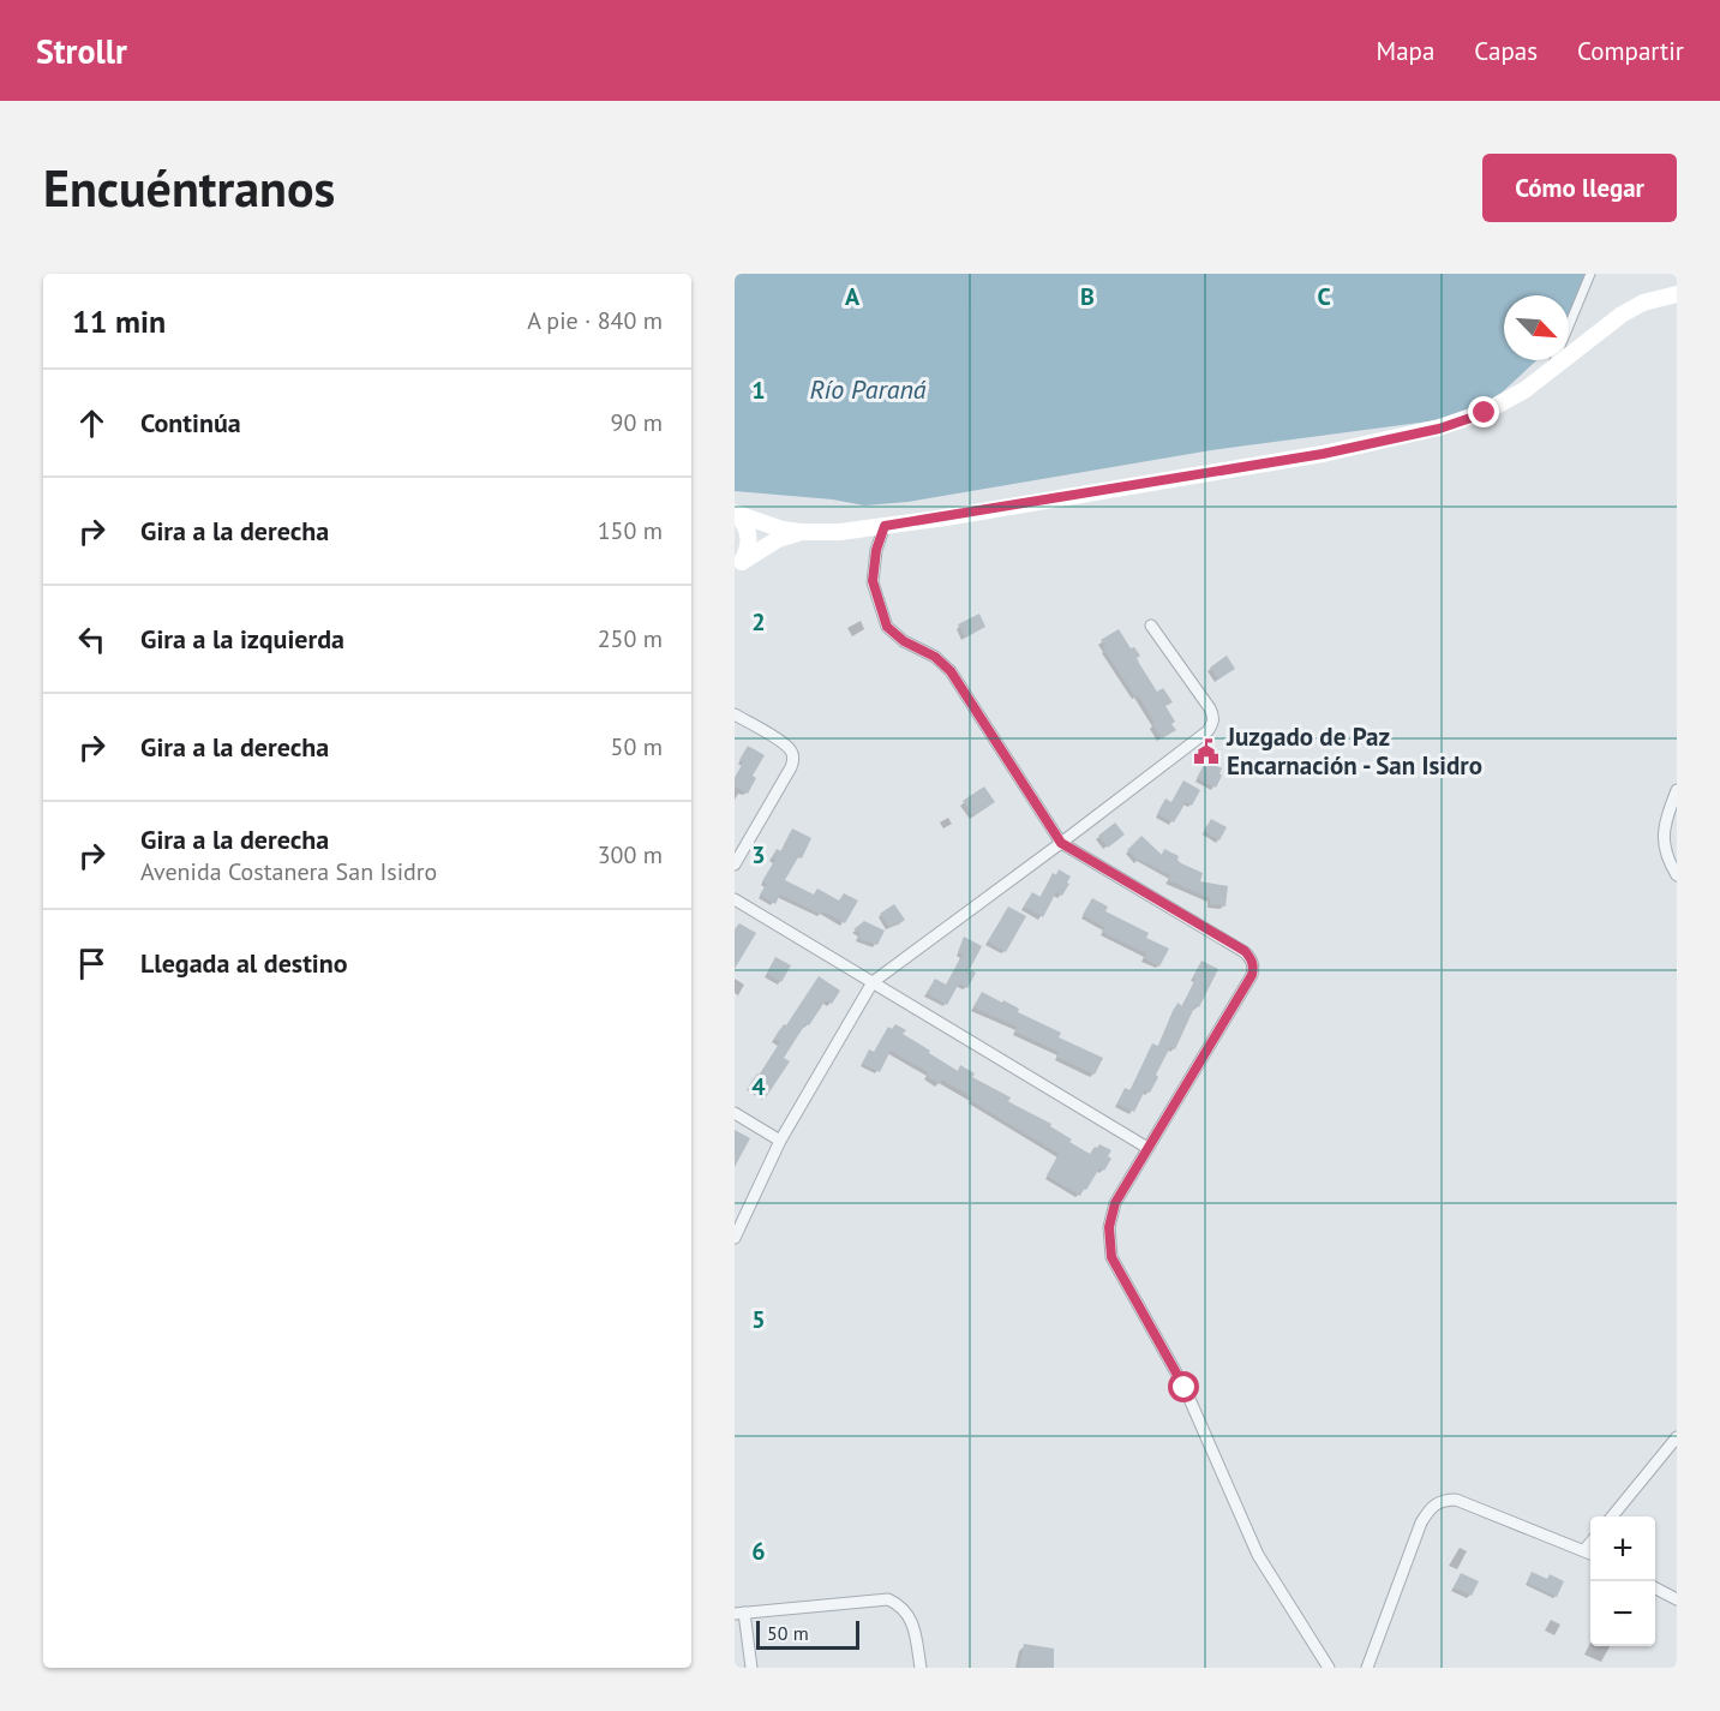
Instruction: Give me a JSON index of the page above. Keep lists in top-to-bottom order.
{
  "water": ["Río Paraná"],
  "places": {
    "public building": ["Juzgado de Paz Encarnación - San Isidro"]
  },
  "scale_bar": "50 m",
  "north": "bottom right",
  "page": {
    "header": "Strollr",
    "nav": ["Mapa", "Capas", "Compartir"],
    "buttons": "Cómo llegar",
    "title": "Encuéntranos",
    "heading": ["11 min", "A pie · 840 m"],
    "list": [
      ["Continúa", "90 m"],
      ["Gira a la derecha", "150 m"],
      ["Gira a la izquierda", "250 m"],
      ["Gira a la derecha", "50 m"],
      ["Gira a la derecha", "Avenida Costanera San Isidro", "300 m"],
      "Llegada al destino"
    ],
    "map_buttons": ["+", "−"],
    "scale": "50 m"
  },
  "grid": {
    "columns": ["A", "B", "C"],
    "rows": [
      "1",
      "2",
      "3",
      "4",
      "5",
      "6"
    ]
  }
}
